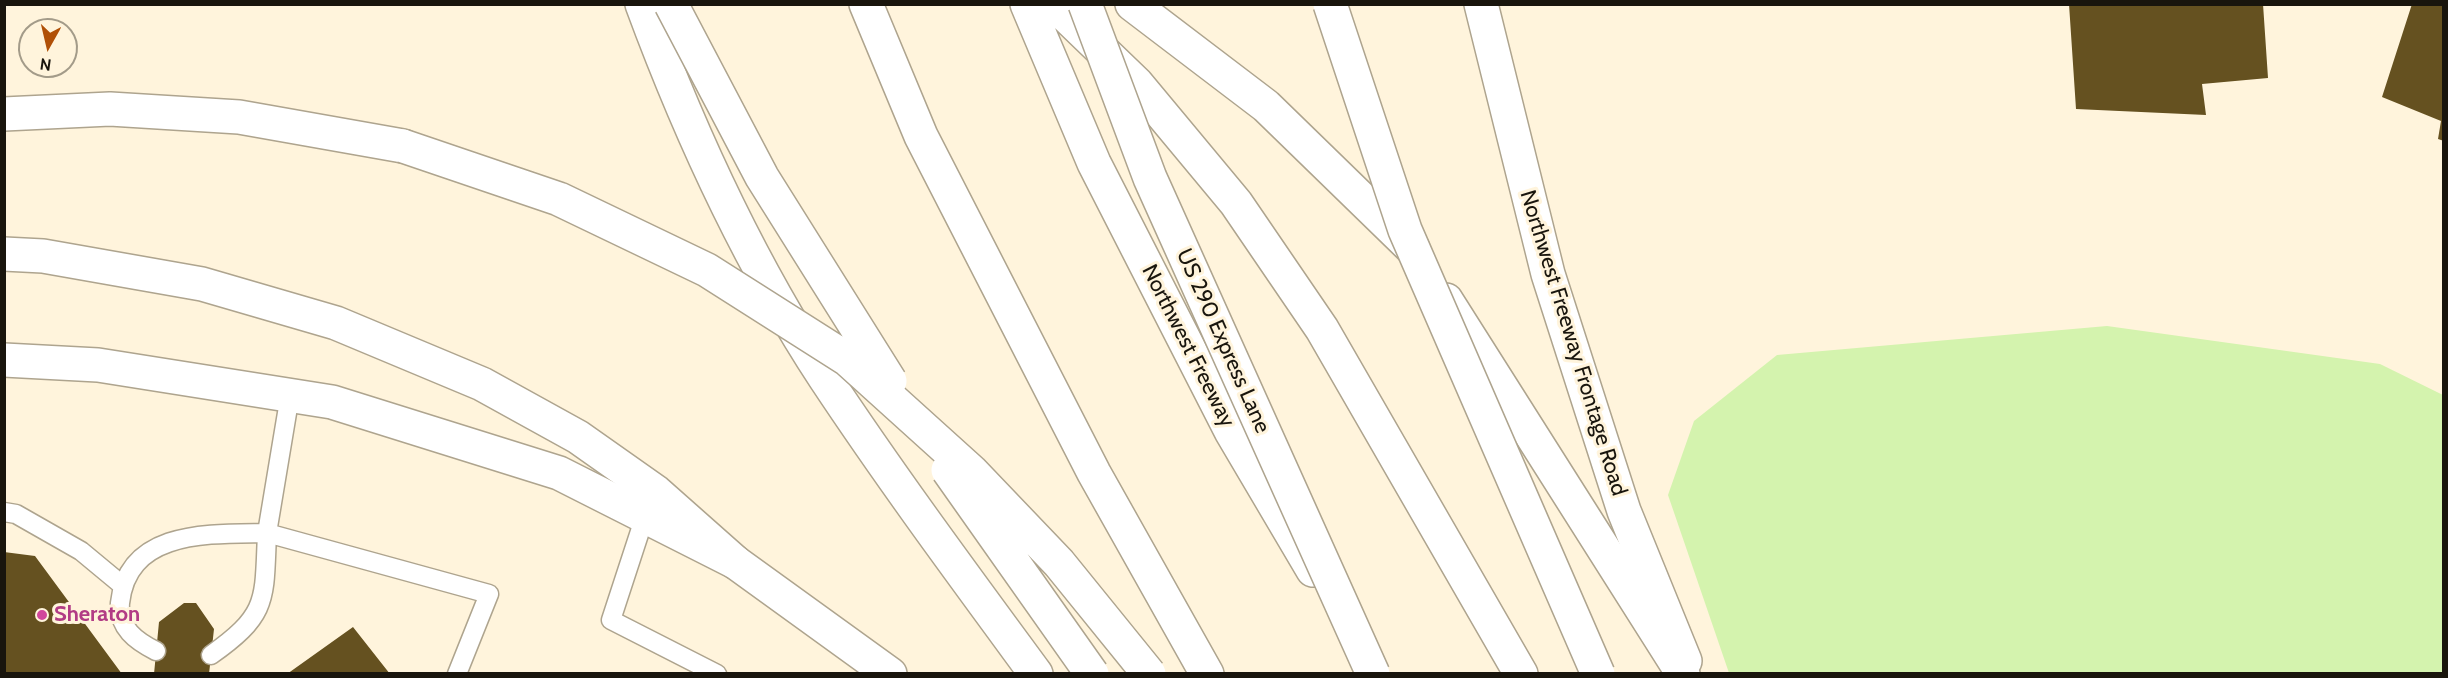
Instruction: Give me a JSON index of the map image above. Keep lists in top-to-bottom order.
{
  "streets": {
    "main road": ["US 290 Express Lane", "Northwest Freeway Frontage Road", "Northwest Freeway"]
  },
  "crossings": [
    ["US 290 Express Lane", "Northwest Freeway"]
  ],
  "places": ["Sheraton"],
  "north": "bottom"
}
